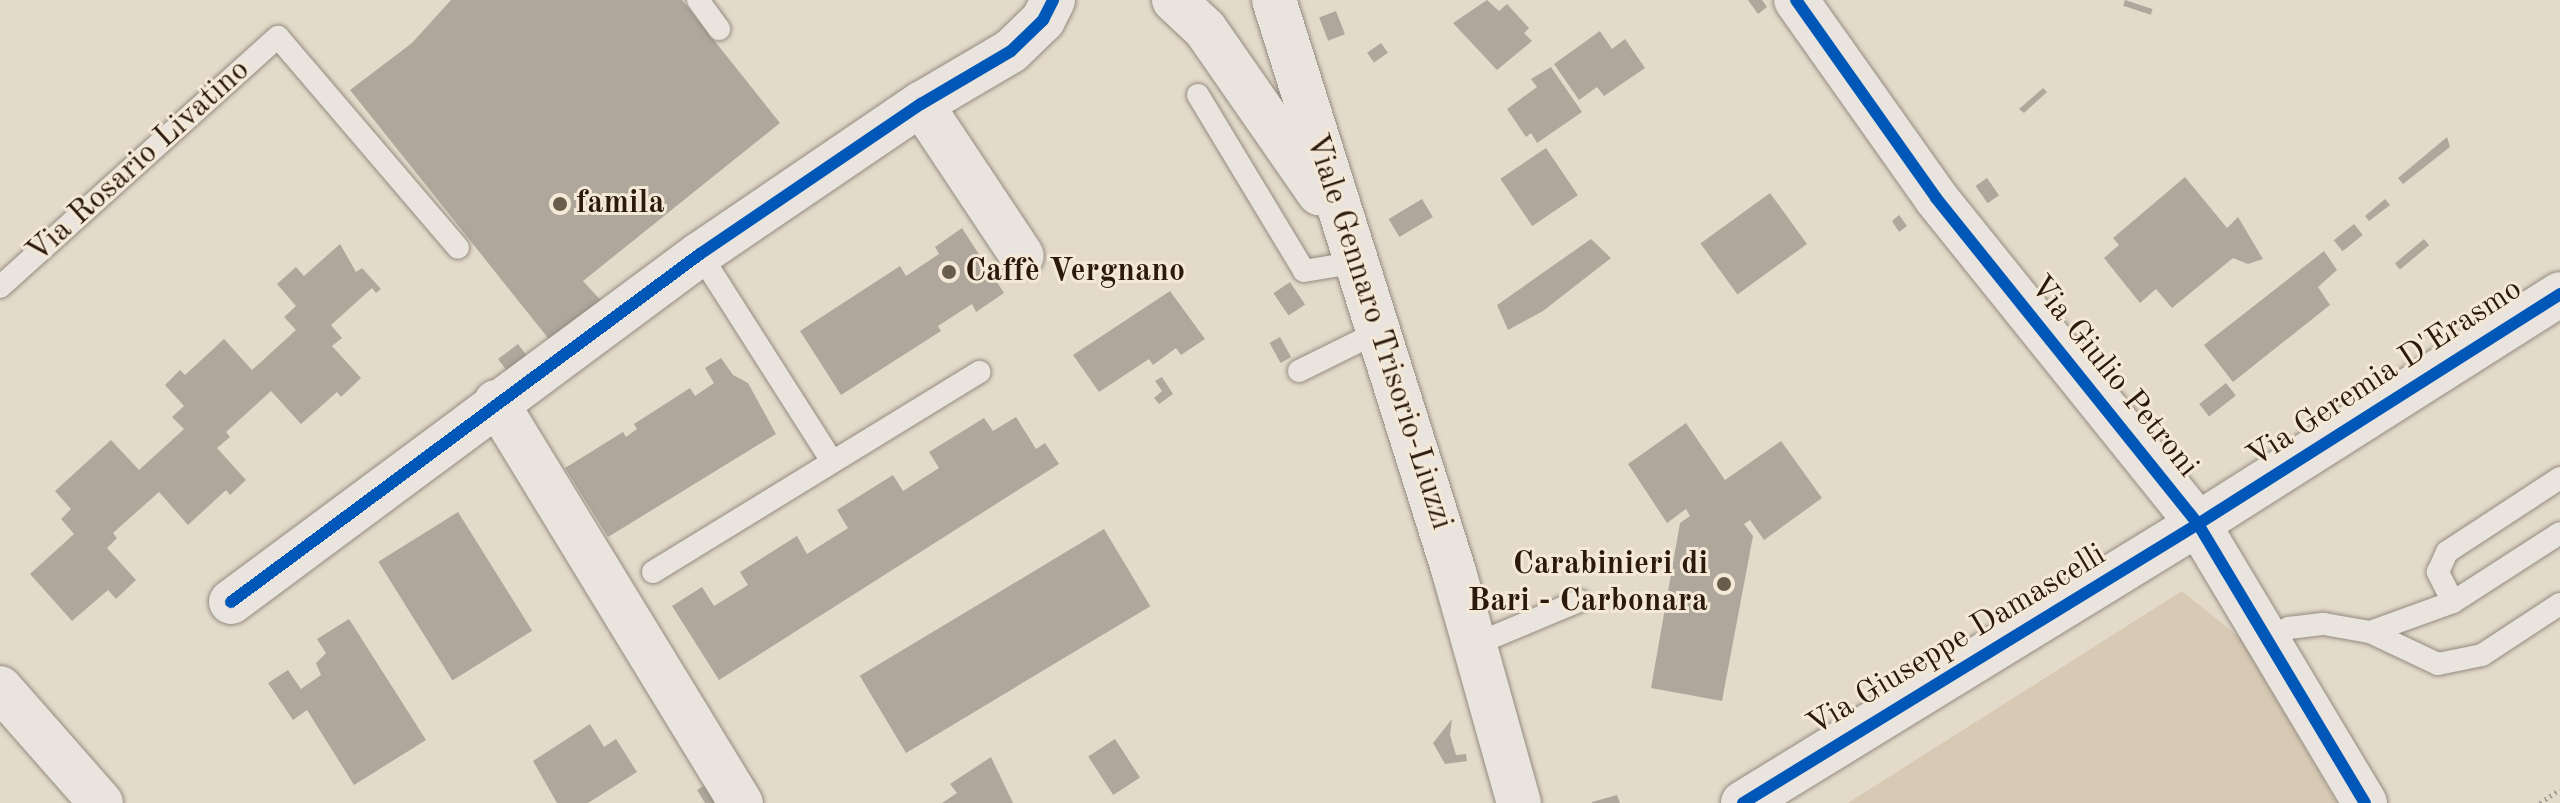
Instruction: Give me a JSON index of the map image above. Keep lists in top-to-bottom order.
{
  "streets": {
    "street": [
      "Viale Gennaro Trisorio-Liuzzi",
      "Via Geremia D'Erasmo",
      "Via Giulio Petroni",
      "Via Giuseppe Damascelli"
    ],
    "lane": ["Via Rosario Livatino"]
  },
  "crossings": [
    ["Via Geremia D'Erasmo", "Via Giulio Petroni"],
    ["Via Geremia D'Erasmo", "Via Giuseppe Damascelli"],
    ["Via Giulio Petroni", "Via Giuseppe Damascelli"]
  ],
  "places": ["famila", "Caffè Vergnano", "Carabinieri di Bari - Carbonara"]
}
